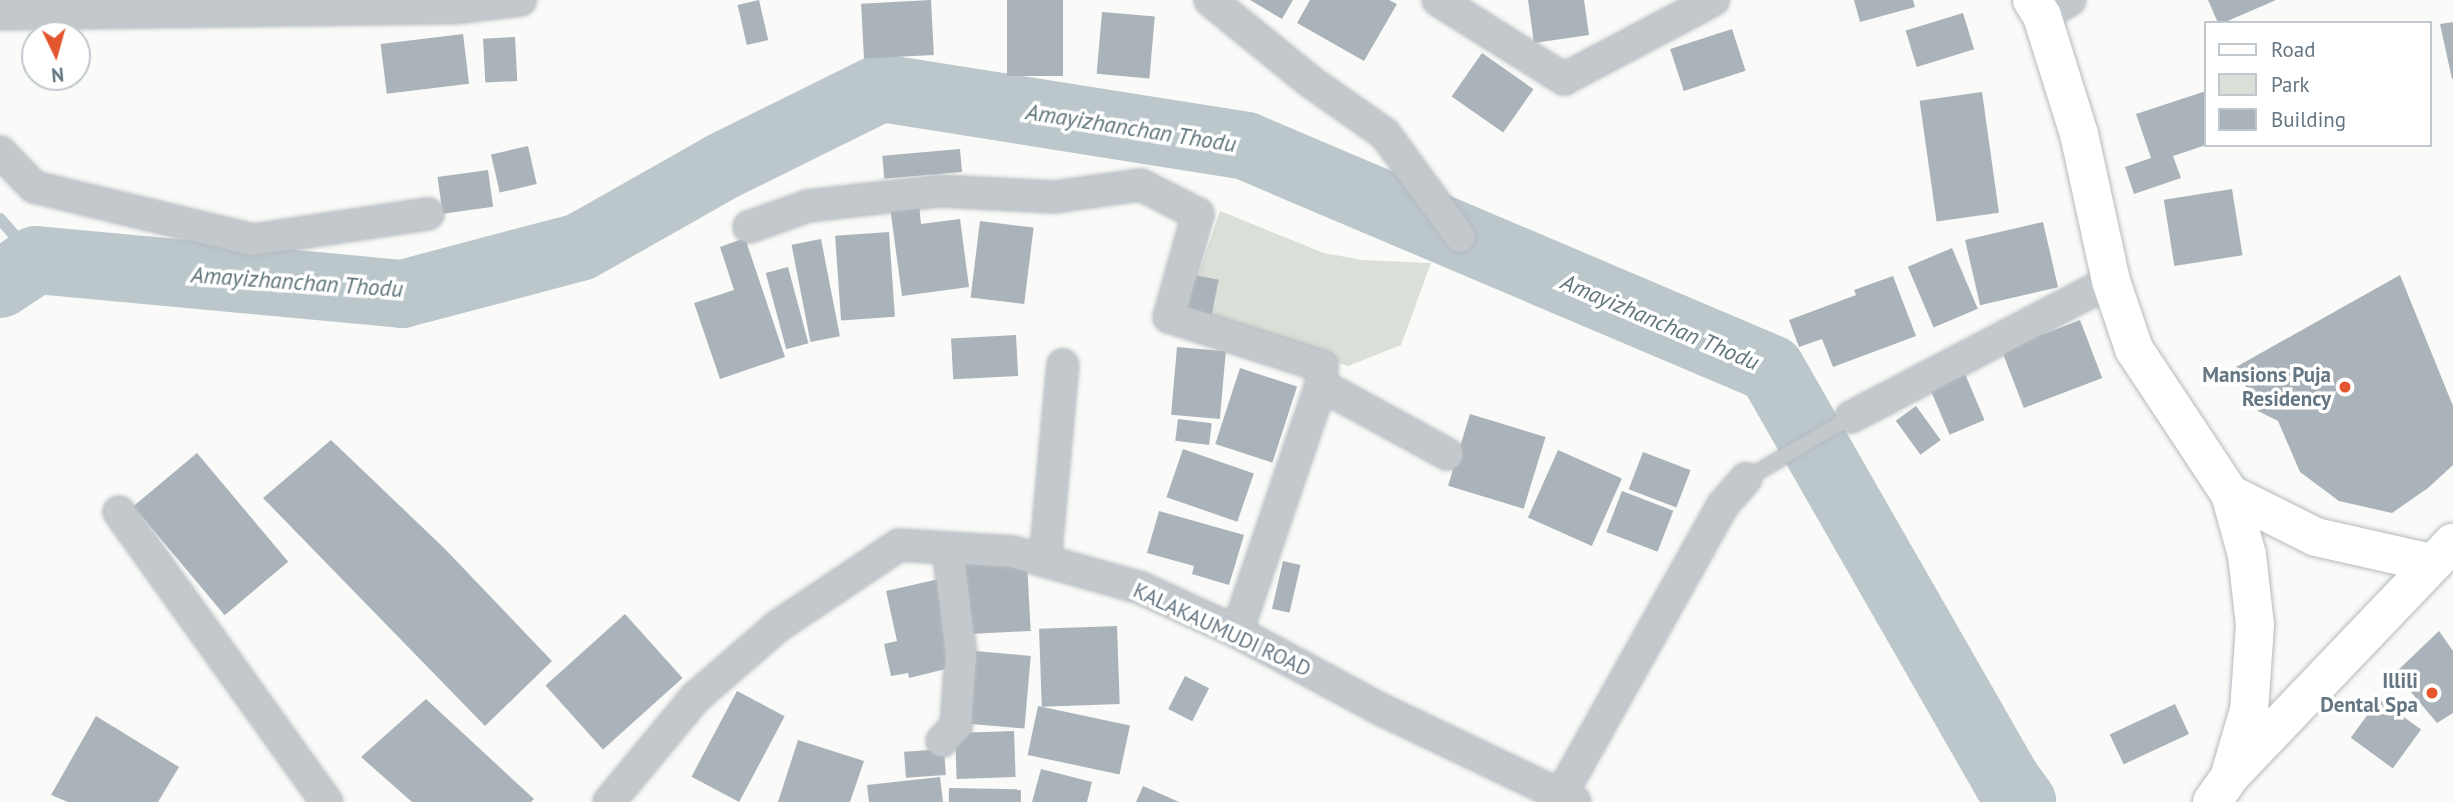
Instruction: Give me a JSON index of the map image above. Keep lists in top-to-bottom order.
{
  "streets": {
    "street": ["KALAKAUMUDI ROAD"]
  },
  "water": ["Amayizhanchan Thodu"],
  "places": ["Mansions Puja Residency", "Illili Dental Spa"],
  "legend": ["Road", "Park", "Building"],
  "north": "bottom"
}
